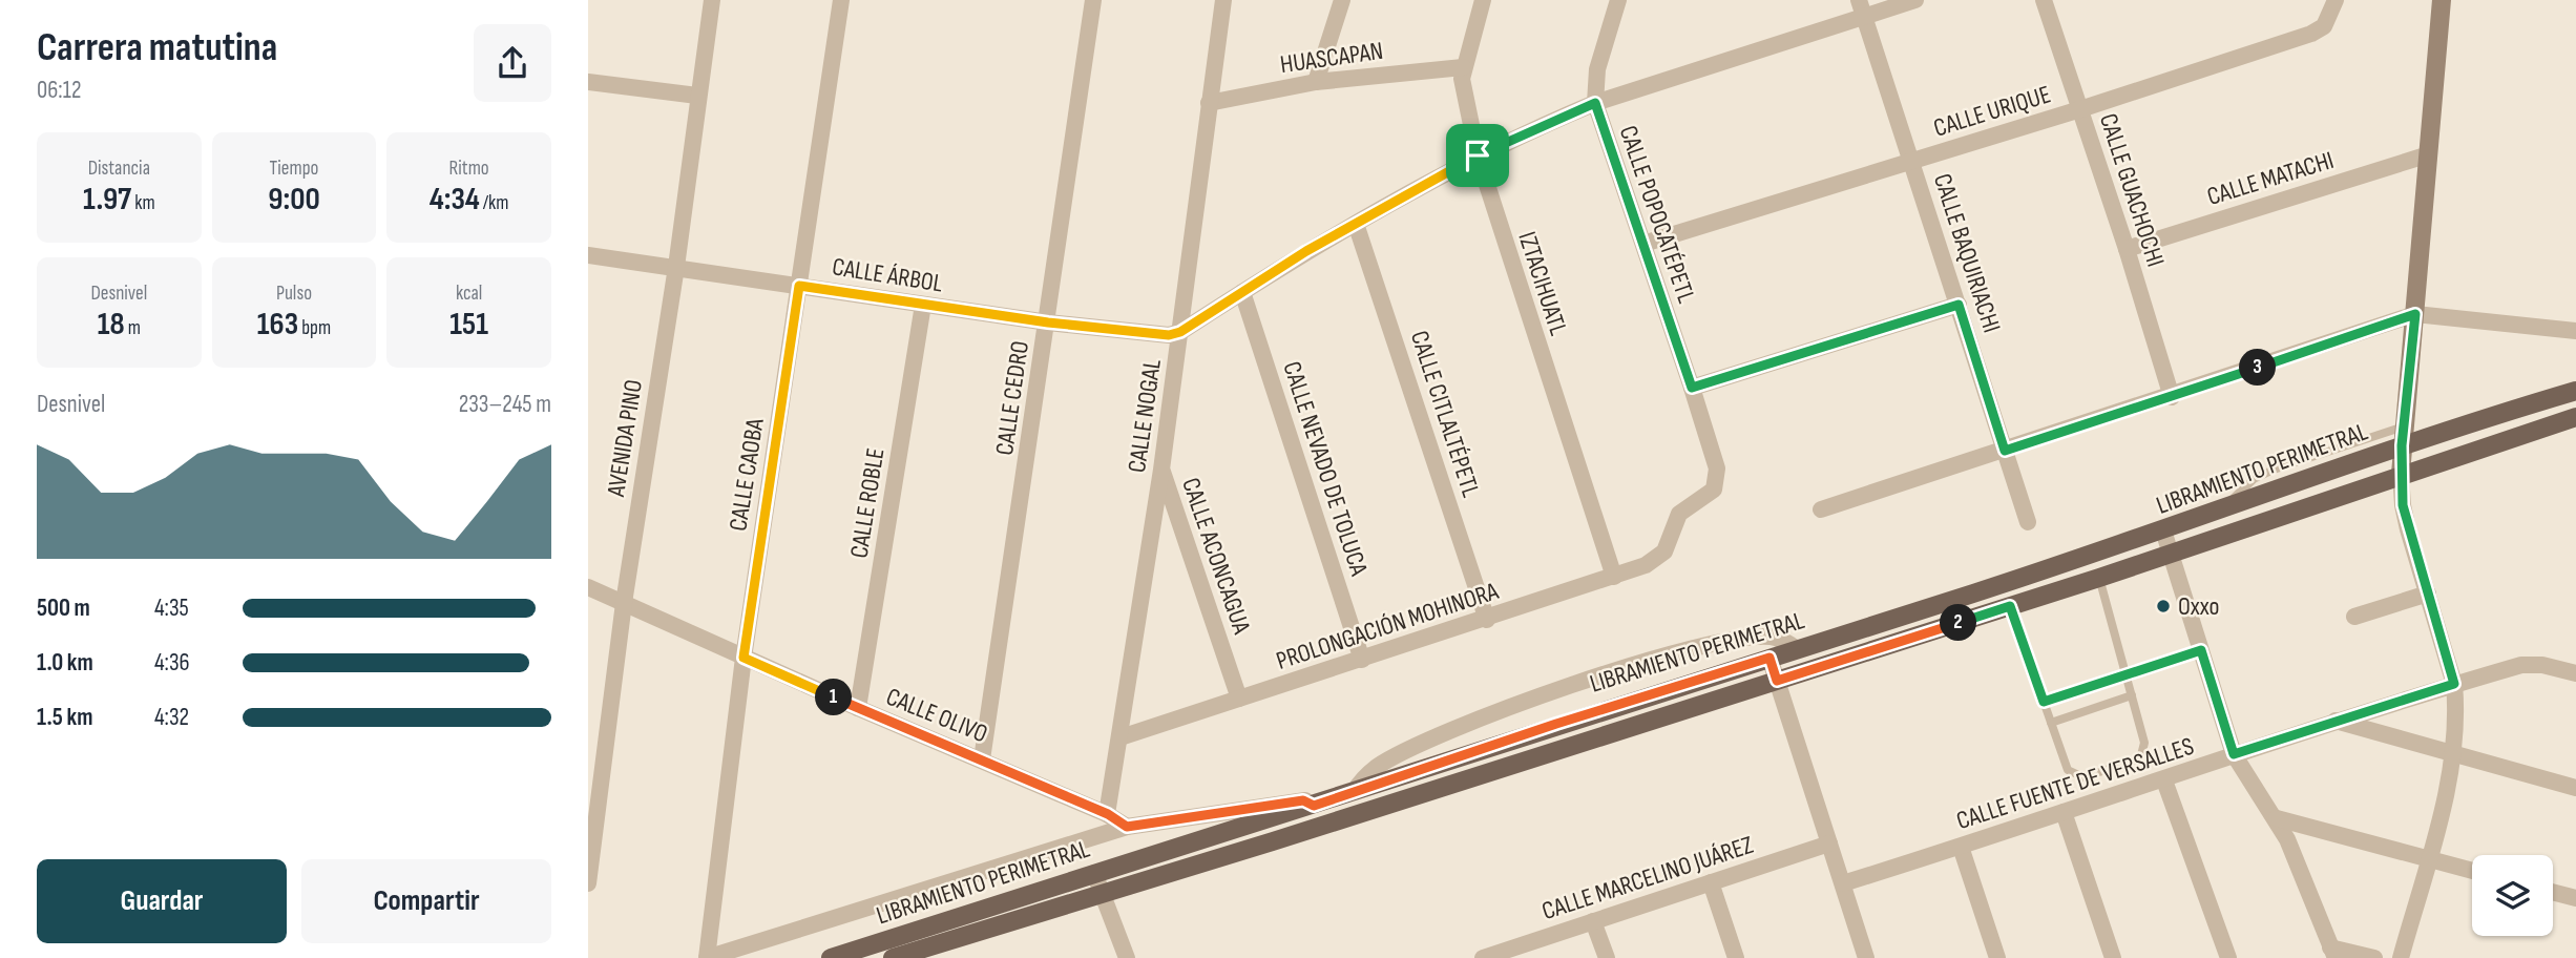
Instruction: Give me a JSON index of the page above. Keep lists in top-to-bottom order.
{
  "streets": {
    "main road": ["LIBRAMIENTO PERIMETRAL"],
    "street": [
      "HUASCAPAN",
      "CALLE URIQUE",
      "CALLE MATACHI",
      "CALLE GUACHOCHI",
      "CALLE POPOCATÉPETL",
      "CALLE BAQUIRIACHI",
      "CALLE ÁRBOL",
      "IZTACIHUATL",
      "CALLE CEDRO",
      "CALLE CITLALTÉPETL",
      "CALLE NOGAL",
      "AVENIDA PINO",
      "CALLE NEVADO DE TOLUCA",
      "CALLE CAOBA",
      "CALLE ROBLE",
      "CALLE ACONCAGUA",
      "PROLONGACIÓN MOHINORA",
      "CALLE OLIVO",
      "CALLE FUENTE DE VERSALLES",
      "CALLE MARCELINO JUÁREZ"
    ]
  },
  "crossings": [
    ["HUASCAPAN", "IZTACIHUATL"],
    ["HUASCAPAN", "CALLE NOGAL"],
    ["CALLE URIQUE", "CALLE GUACHOCHI"],
    ["CALLE URIQUE", "CALLE POPOCATÉPETL"],
    ["CALLE URIQUE", "CALLE BAQUIRIACHI"],
    ["CALLE MATACHI", "CALLE GUACHOCHI"],
    ["CALLE POPOCATÉPETL", "PROLONGACIÓN MOHINORA"],
    ["CALLE ÁRBOL", "CALLE CEDRO"],
    ["CALLE ÁRBOL", "CALLE NOGAL"],
    ["CALLE ÁRBOL", "AVENIDA PINO"],
    ["CALLE ÁRBOL", "CALLE CAOBA"],
    ["CALLE ÁRBOL", "CALLE ROBLE"],
    ["IZTACIHUATL", "PROLONGACIÓN MOHINORA"],
    ["CALLE CEDRO", "CALLE OLIVO"],
    ["CALLE CITLALTÉPETL", "PROLONGACIÓN MOHINORA"],
    ["CALLE NOGAL", "CALLE ACONCAGUA"],
    ["CALLE NOGAL", "PROLONGACIÓN MOHINORA"],
    ["CALLE NOGAL", "CALLE OLIVO"],
    ["AVENIDA PINO", "CALLE OLIVO"],
    ["CALLE NEVADO DE TOLUCA", "PROLONGACIÓN MOHINORA"],
    ["CALLE CAOBA", "CALLE OLIVO"],
    ["CALLE ROBLE", "CALLE OLIVO"],
    ["CALLE ACONCAGUA", "PROLONGACIÓN MOHINORA"]
  ],
  "places": ["Oxxo"],
  "page": {
    "heading": ["Carrera matutina", "06:12"],
    "stats": [
      ["Distancia", "1.97 km"],
      ["Tiempo", "9:00"],
      ["Ritmo", "4:34 /km"],
      ["Desnivel", "18 m"],
      ["Pulso", "163 bpm"],
      ["kcal", "151"]
    ],
    "pins": ["3", "2", "1"],
    "chart": ["Desnivel", "233–245 m"],
    "list": [
      {
        "name": "500 m",
        "note": "4:35"
      },
      {
        "name": "1.0 km",
        "note": "4:36"
      },
      {
        "name": "1.5 km",
        "note": "4:32"
      }
    ],
    "buttons": ["Guardar", "Compartir"]
  }
}
